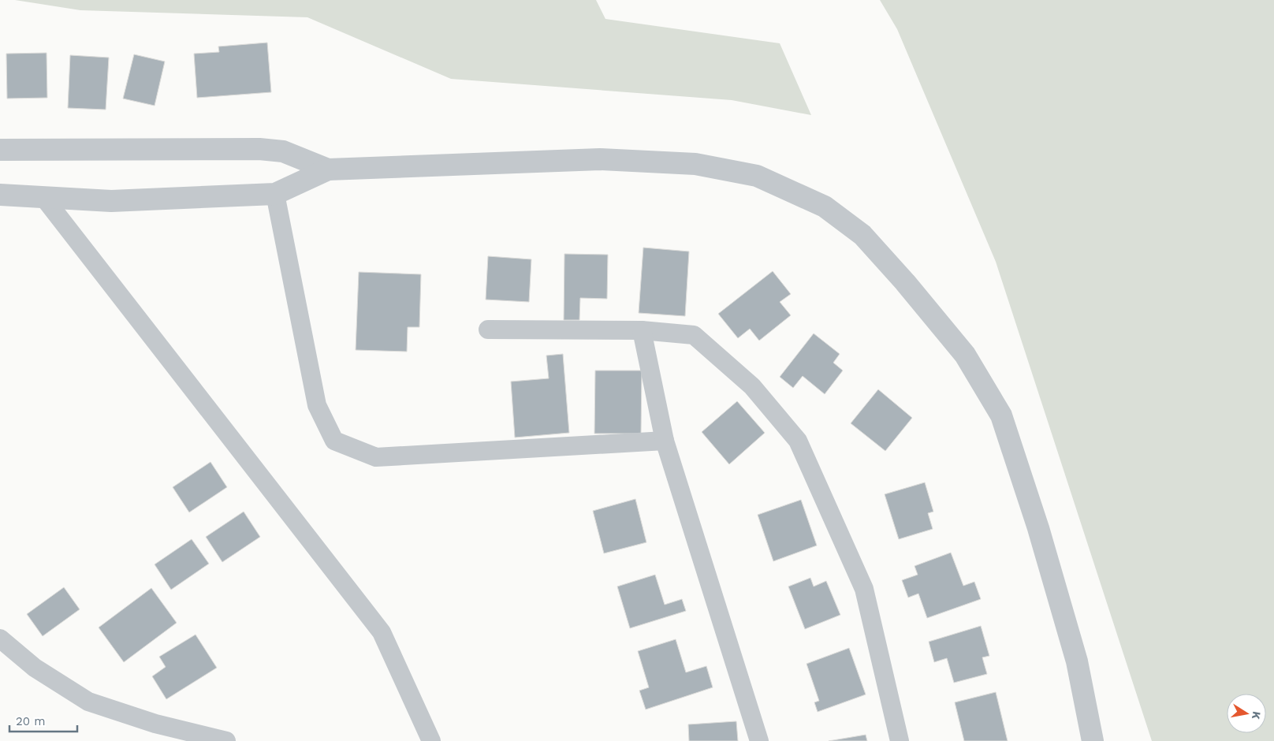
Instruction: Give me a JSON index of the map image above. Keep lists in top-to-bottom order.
{
  "scale_bar": "20 m",
  "north": "right"
}
